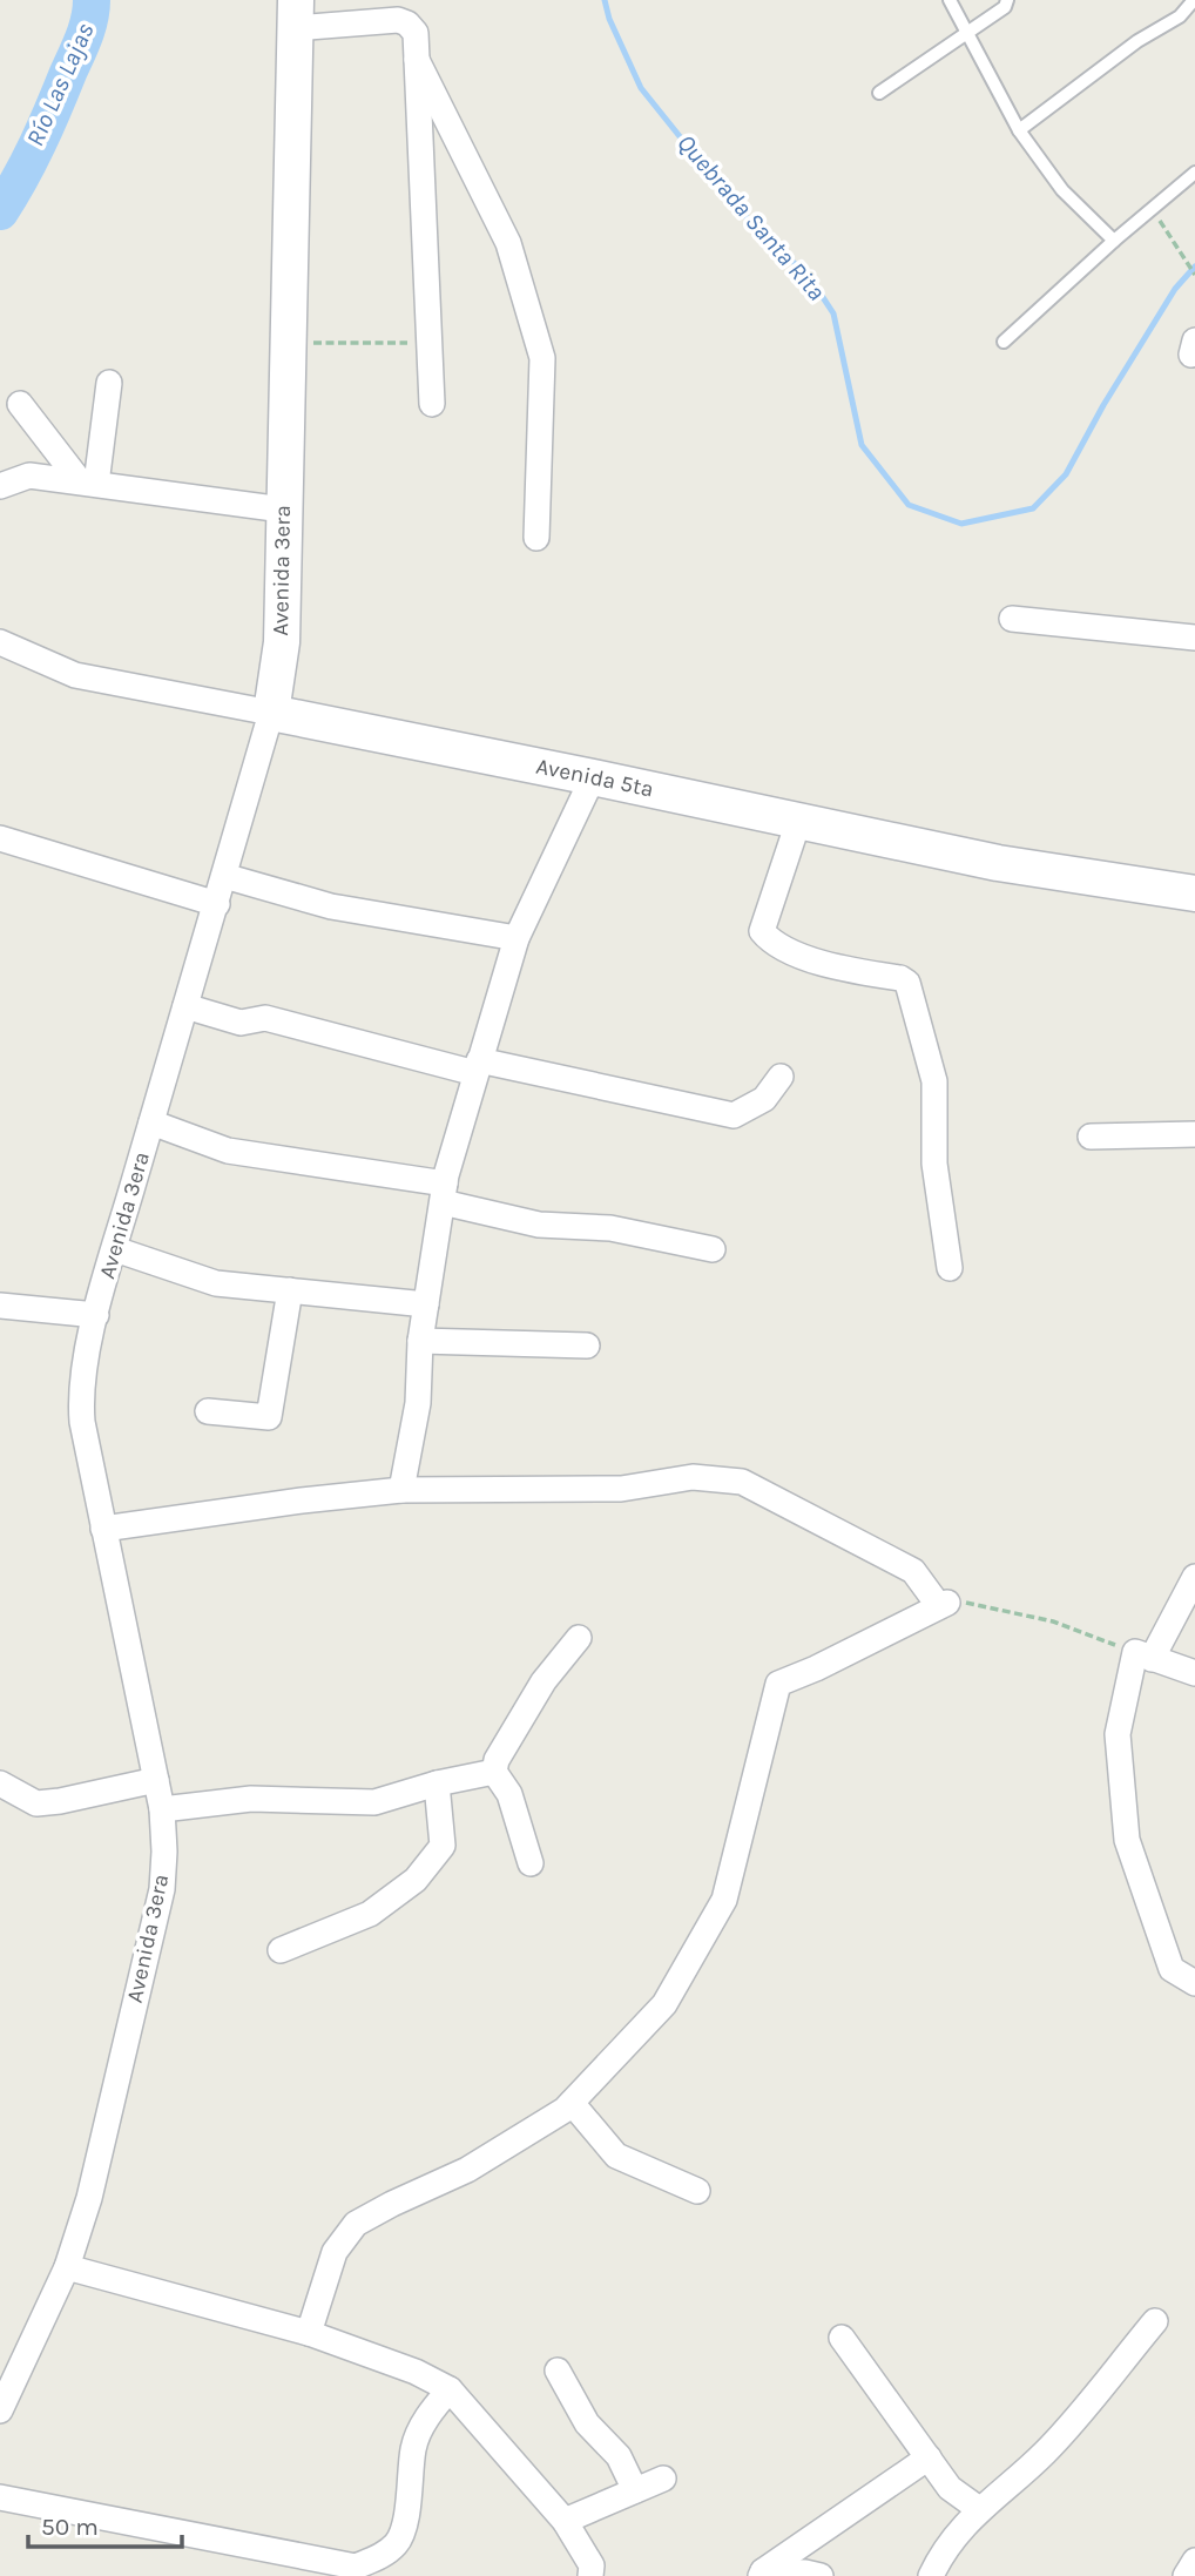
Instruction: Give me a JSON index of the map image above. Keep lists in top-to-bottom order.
{
  "streets": {
    "street": ["Avenida 3era", "Avenida 5ta"]
  },
  "crossings": [
    ["Avenida 3era", "Avenida 5ta"]
  ],
  "water": ["Río Las Lajas", "Quebrada Santa Rita"],
  "scale_bar": "50 m"
}
